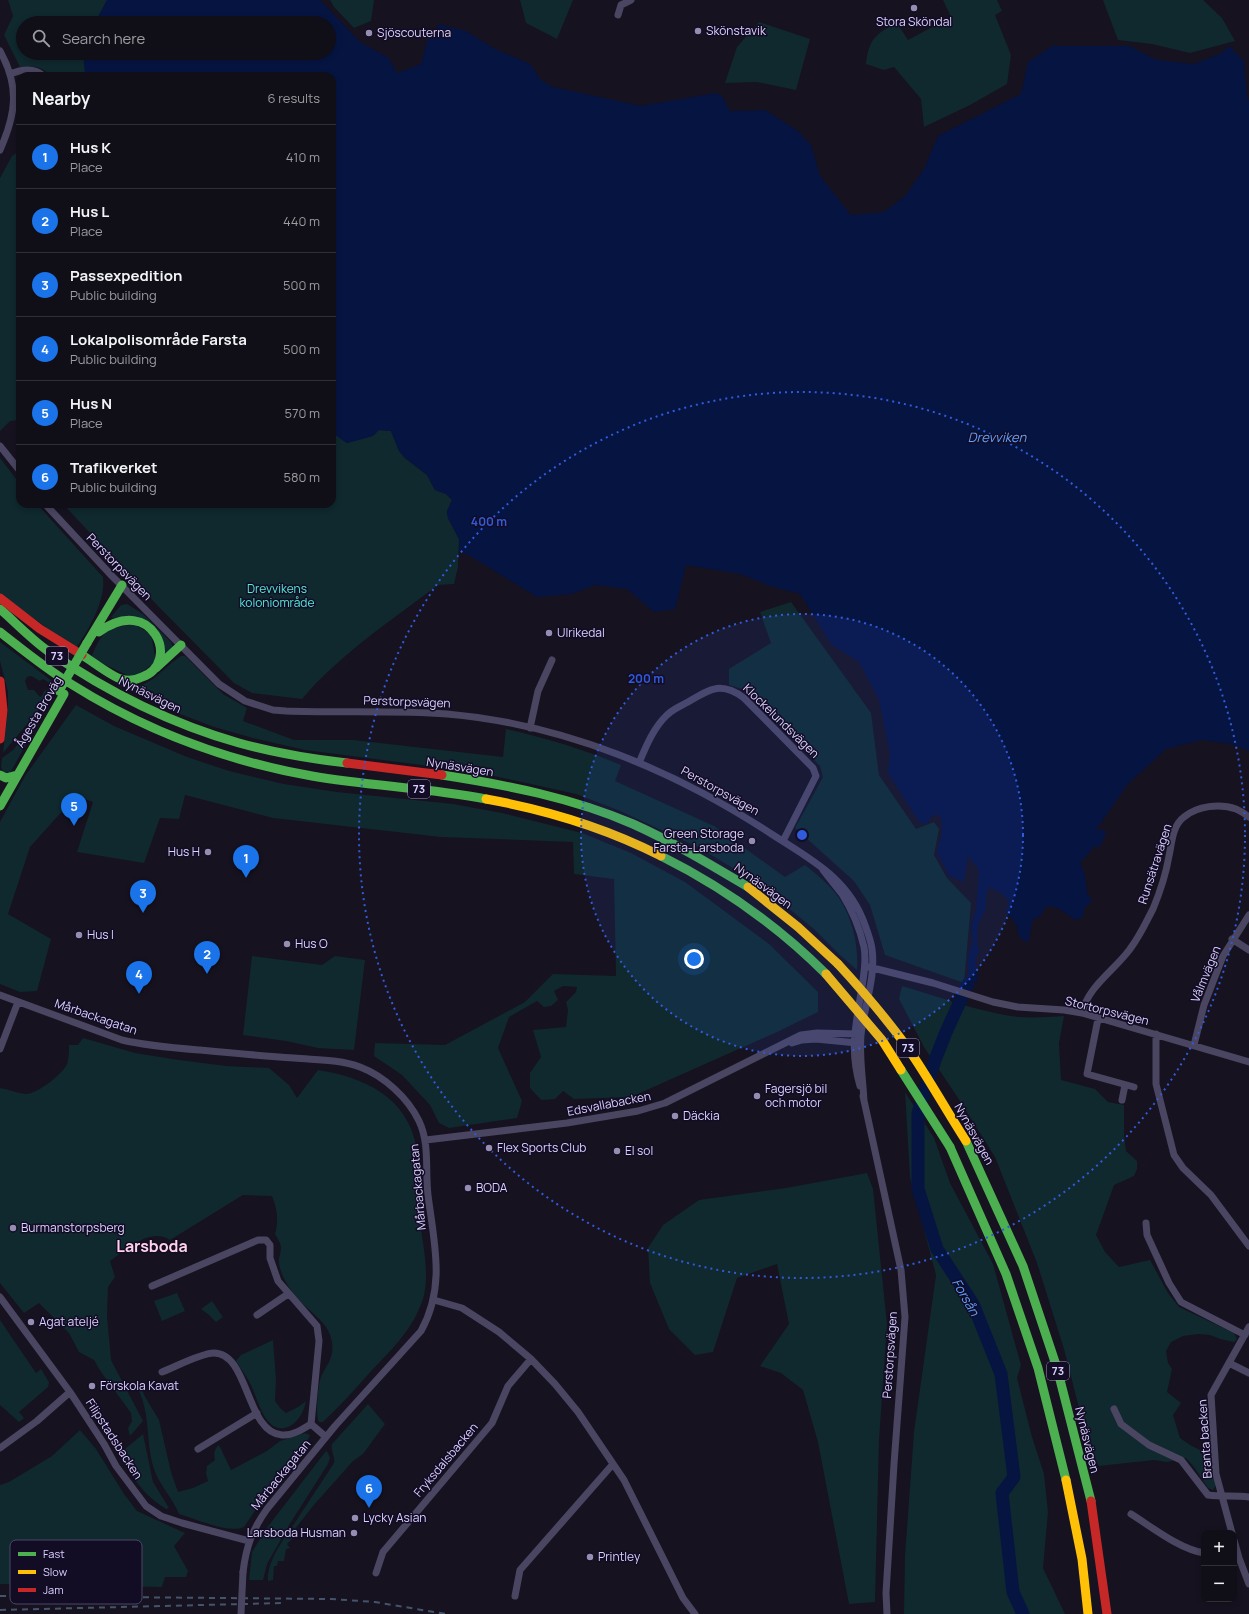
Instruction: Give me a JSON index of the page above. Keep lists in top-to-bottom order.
{
  "streets": {
    "main road": ["73", "Nynäsvägen", "Ågesta Broväg"],
    "street": [
      "Perstorpsvägen",
      "Klockelundsvägen",
      "Runsätravägen",
      "Vålmvägen",
      "Stortorpsvägen",
      "Mårbackagatan",
      "Edsvallabacken",
      "Filipstadsbacken",
      "Branta backen",
      "Fryksdalsbacken"
    ]
  },
  "crossings": [
    ["Perstorpsvägen", "Ågesta Broväg"],
    ["Perstorpsvägen", "Klockelundsvägen"],
    ["Perstorpsvägen", "Stortorpsvägen"],
    ["Perstorpsvägen", "Edsvallabacken"],
    ["Runsätravägen", "Stortorpsvägen"],
    ["Vålmvägen", "Stortorpsvägen"],
    ["Mårbackagatan", "Edsvallabacken"],
    ["Mårbackagatan", "Filipstadsbacken"]
  ],
  "districts": ["Larsboda"],
  "water": ["Drevviken", "Forsån"],
  "parks": ["Drevvikens koloniområde"],
  "places": [
    "Stora Sköndal",
    "Skönstavik",
    "Sjöscouterna",
    "Ulrikedal",
    "Green Storage Farsta-Larsboda",
    "Hus H",
    "Hus I",
    "Hus O",
    "Fagersjö bil och motor",
    "Däckia",
    "Flex Sports Club",
    "El sol",
    "BODA",
    "Burmanstorpsberg",
    "Agat ateljé",
    "Förskola Kavat",
    "Lycky Asian",
    "Larsboda Husman",
    "Printley"
  ],
  "legend": ["Fast", "Slow", "Jam"],
  "page": {
    "search": "Search here",
    "heading": ["Nearby", "6 results"],
    "list": [
      {
        "mark": "1",
        "name": "Hus K",
        "note": "Place",
        "value": "410 m"
      },
      {
        "mark": "2",
        "name": "Hus L",
        "note": "Place",
        "value": "440 m"
      },
      {
        "mark": "3",
        "name": "Passexpedition",
        "note": "Public building",
        "value": "500 m"
      },
      {
        "mark": "4",
        "name": "Lokalpolisområde Farsta",
        "note": "Public building",
        "value": "500 m"
      },
      {
        "mark": "5",
        "name": "Hus N",
        "note": "Place",
        "value": "570 m"
      },
      {
        "mark": "6",
        "name": "Trafikverket",
        "note": "Public building",
        "value": "580 m"
      }
    ],
    "pins": [
      "5",
      "1",
      "3",
      "2",
      "4",
      "6"
    ],
    "map_buttons": ["+", "−"]
  },
  "rings": ["400 m", "200 m"]
}
